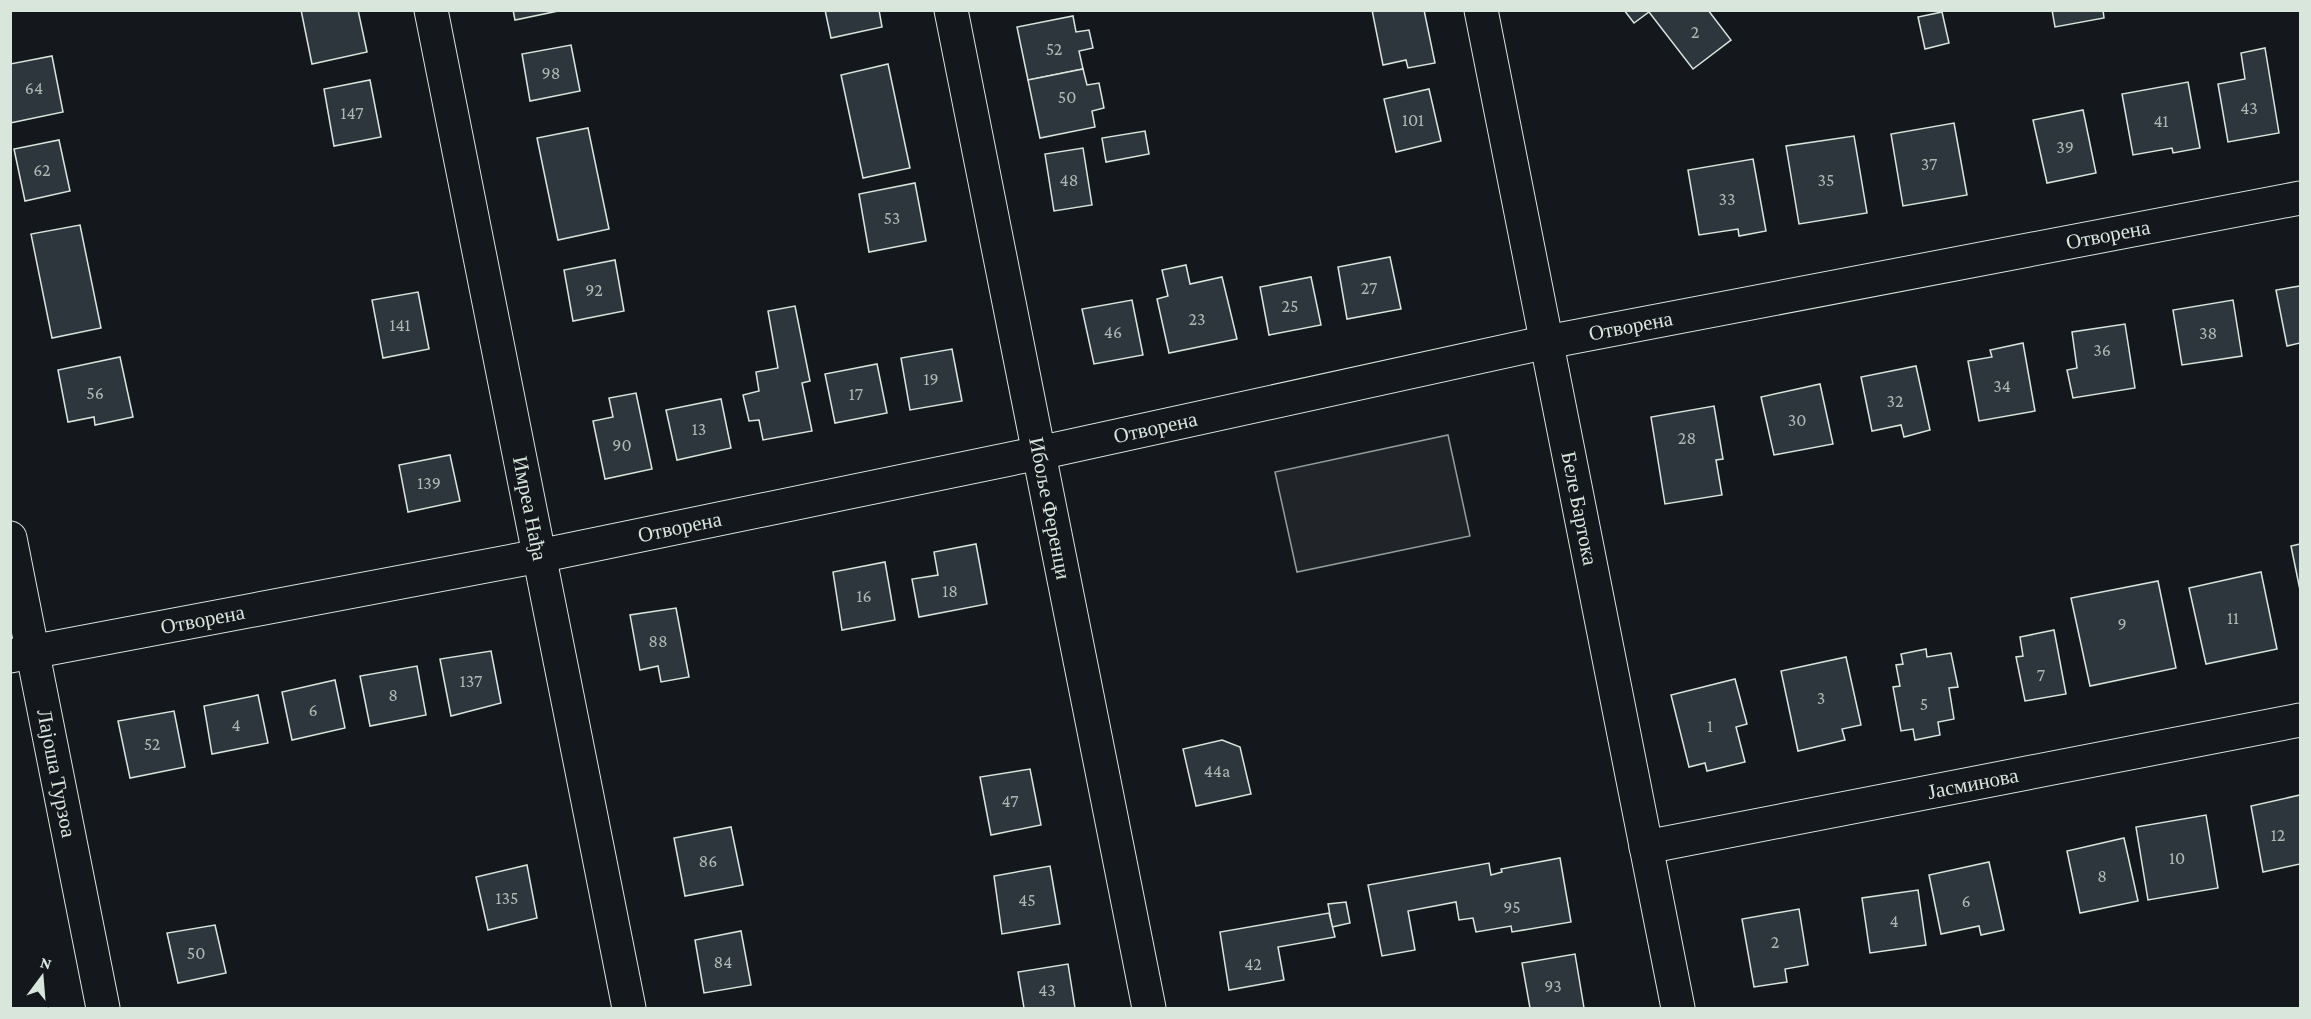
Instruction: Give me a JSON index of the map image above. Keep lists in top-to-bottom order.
{
  "streets": {
    "street": [
      "Отворена",
      "Имреа Нађа",
      "Ибоље Ференци",
      "Беле Бартока",
      "Лајоша Турзоа",
      "Јасминова"
    ]
  },
  "crossings": [
    ["Отворена", "Имреа Нађа"],
    ["Отворена", "Ибоље Ференци"],
    ["Отворена", "Беле Бартока"],
    ["Отворена", "Лајоша Турзоа"],
    ["Беле Бартока", "Јасминова"]
  ],
  "house_numbers": [
    "2",
    "52",
    "98",
    "64",
    "50",
    "43",
    "147",
    "101",
    "41",
    "39",
    "37",
    "62",
    "48",
    "35",
    "33",
    "53",
    "27",
    "92",
    "25",
    "23",
    "141",
    "46",
    "38",
    "36",
    "19",
    "34",
    "56",
    "17",
    "32",
    "30",
    "13",
    "28",
    "90",
    "139",
    "18",
    "16",
    "11",
    "9",
    "88",
    "7",
    "137",
    "8",
    "3",
    "5",
    "6",
    "4",
    "1",
    "52",
    "44a",
    "47",
    "12",
    "10",
    "86",
    "8",
    "135",
    "45",
    "6",
    "95",
    "4",
    "2",
    "50",
    "84",
    "42",
    "93",
    "43"
  ],
  "north": "top"
}
